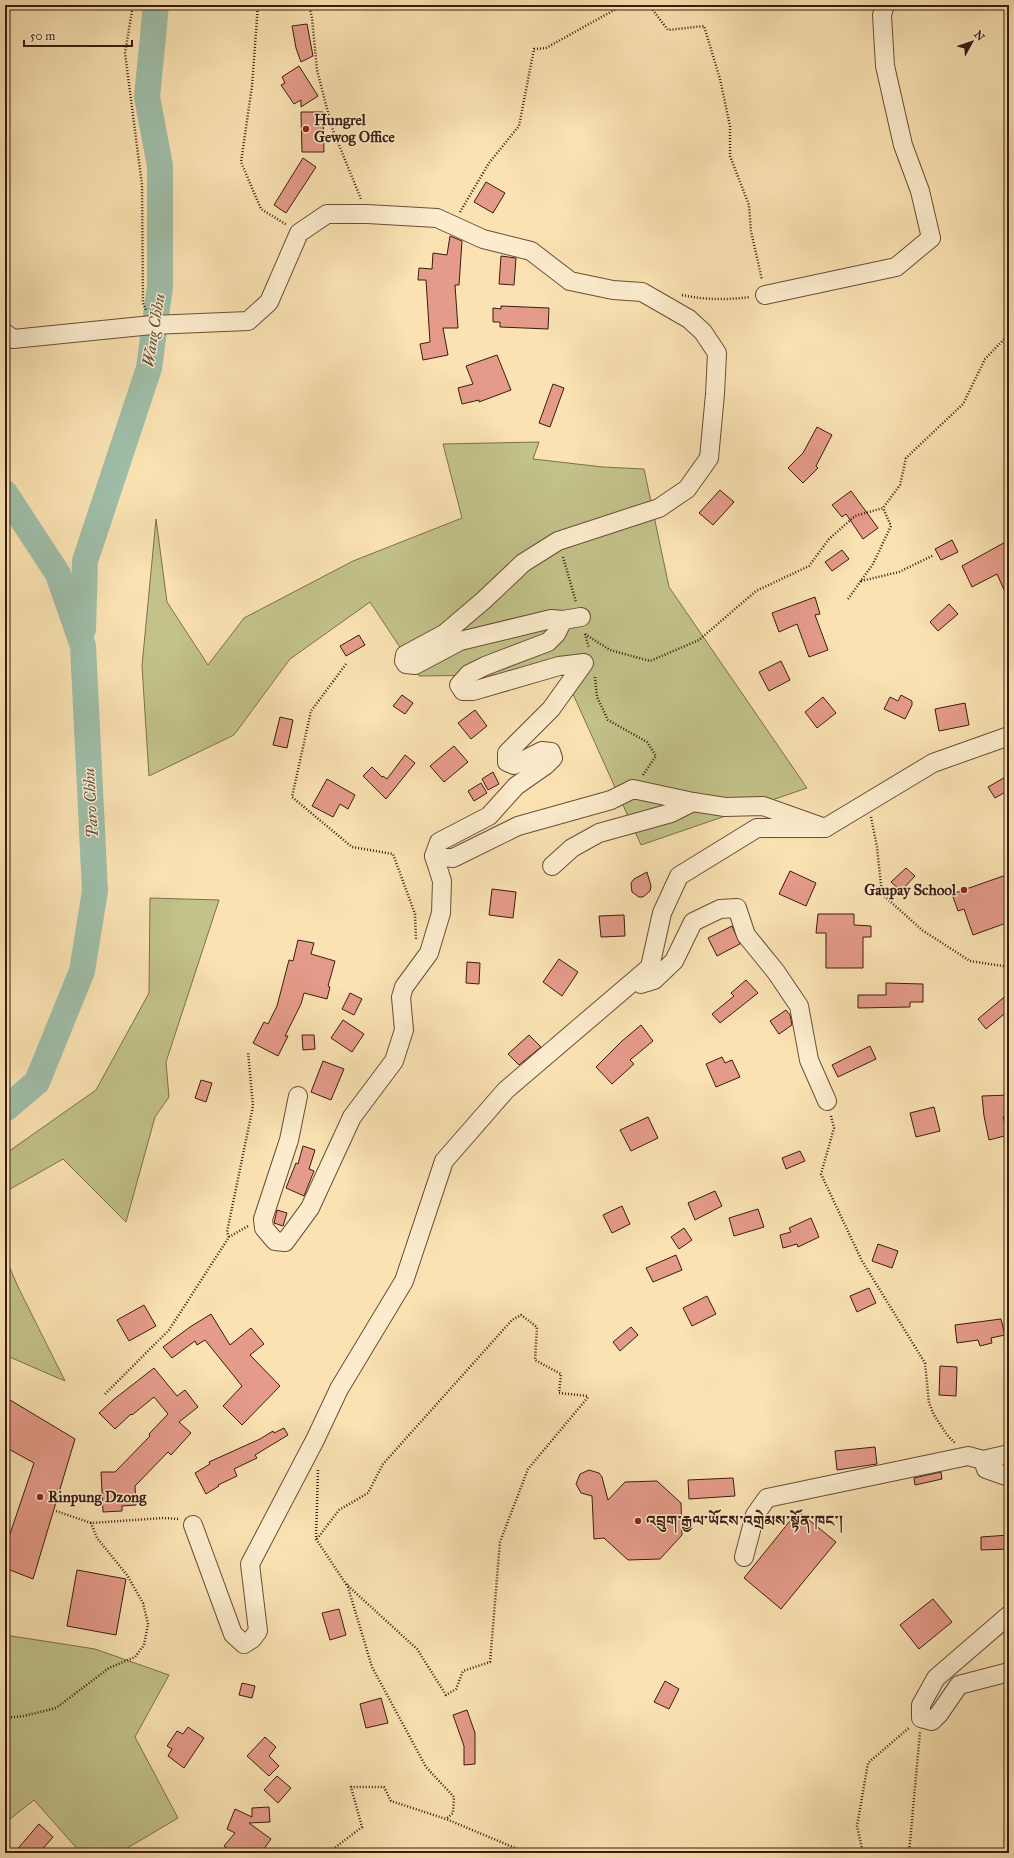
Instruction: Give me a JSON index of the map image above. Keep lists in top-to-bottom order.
{
  "water": ["Wang Chhu", "Paro Chhu"],
  "places": [
    "Hungrel Gewog Office",
    "Gaupay School",
    "Rinpung Dzong",
    "འབྲུག་རྒྱལ་ཡོངས་འགྲེམས་སྟོན་ཁང་།"
  ],
  "scale_bar": "50 m",
  "north": "top right"
}
